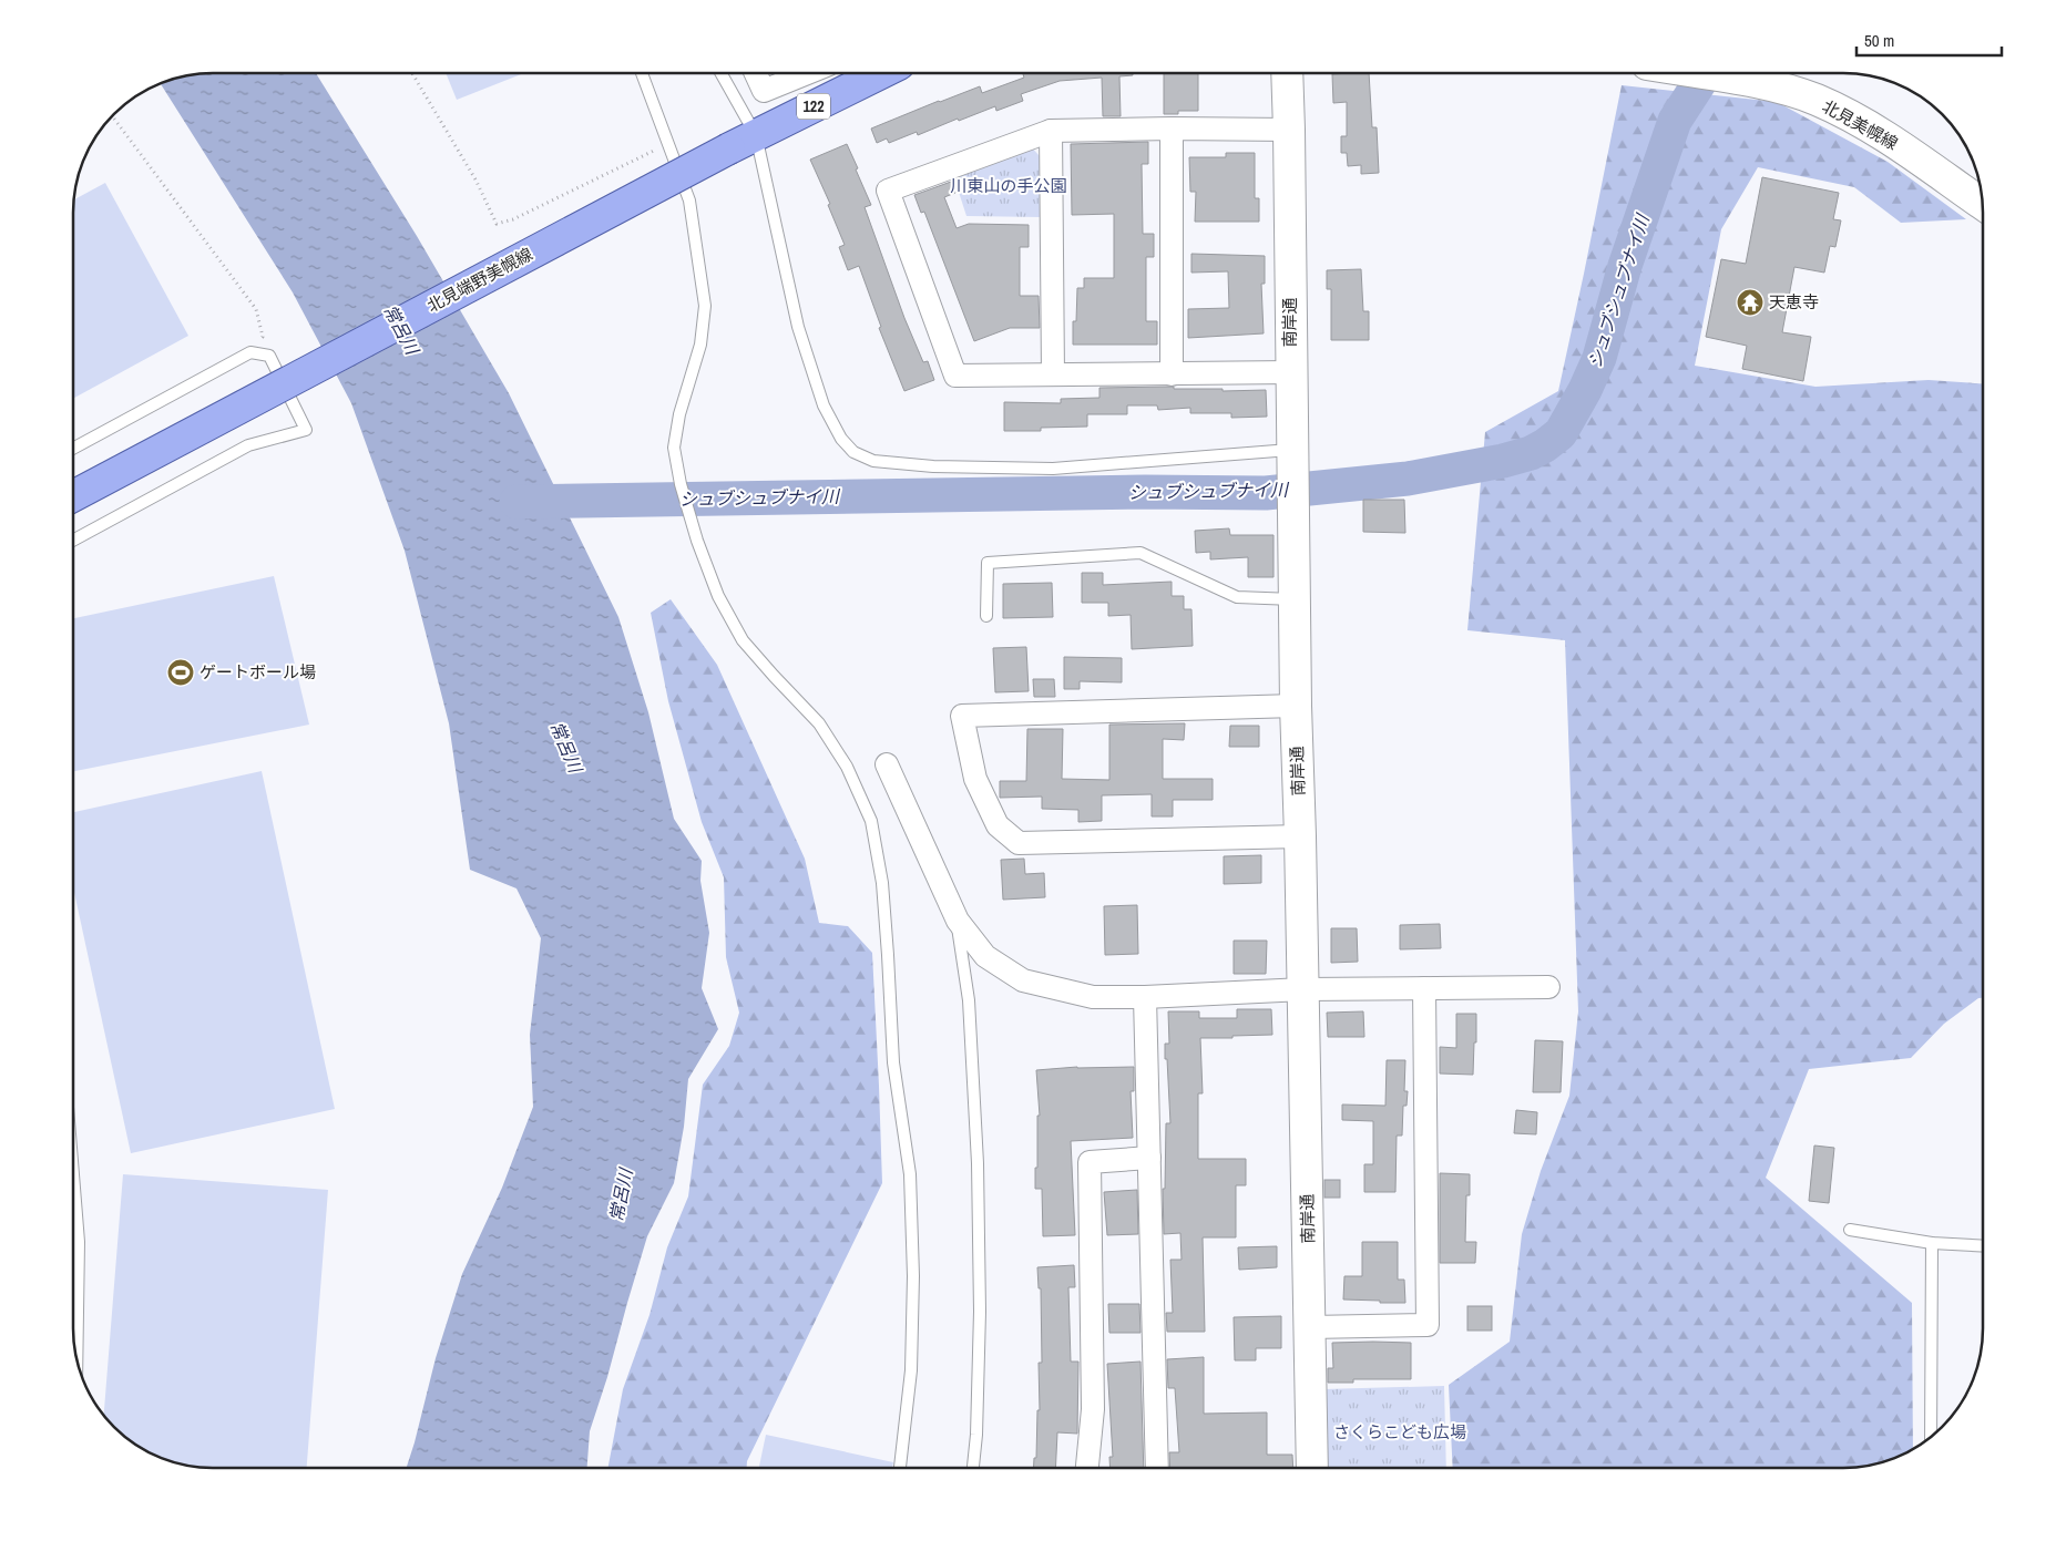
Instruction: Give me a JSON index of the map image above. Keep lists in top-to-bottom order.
{
  "streets": {
    "main road": [
      "122",
      "北見美幌線",
      "北見端野美幌線",
      "南岸通"
    ]
  },
  "water": ["シュブシュブナイ川", "常呂川"],
  "parks": ["川東山の手公園", "さくらこども広場"],
  "places": {
    "temple": ["天恵寺"],
    "sports": ["ゲートボール場"]
  },
  "scale_bar": "50 m"
}
